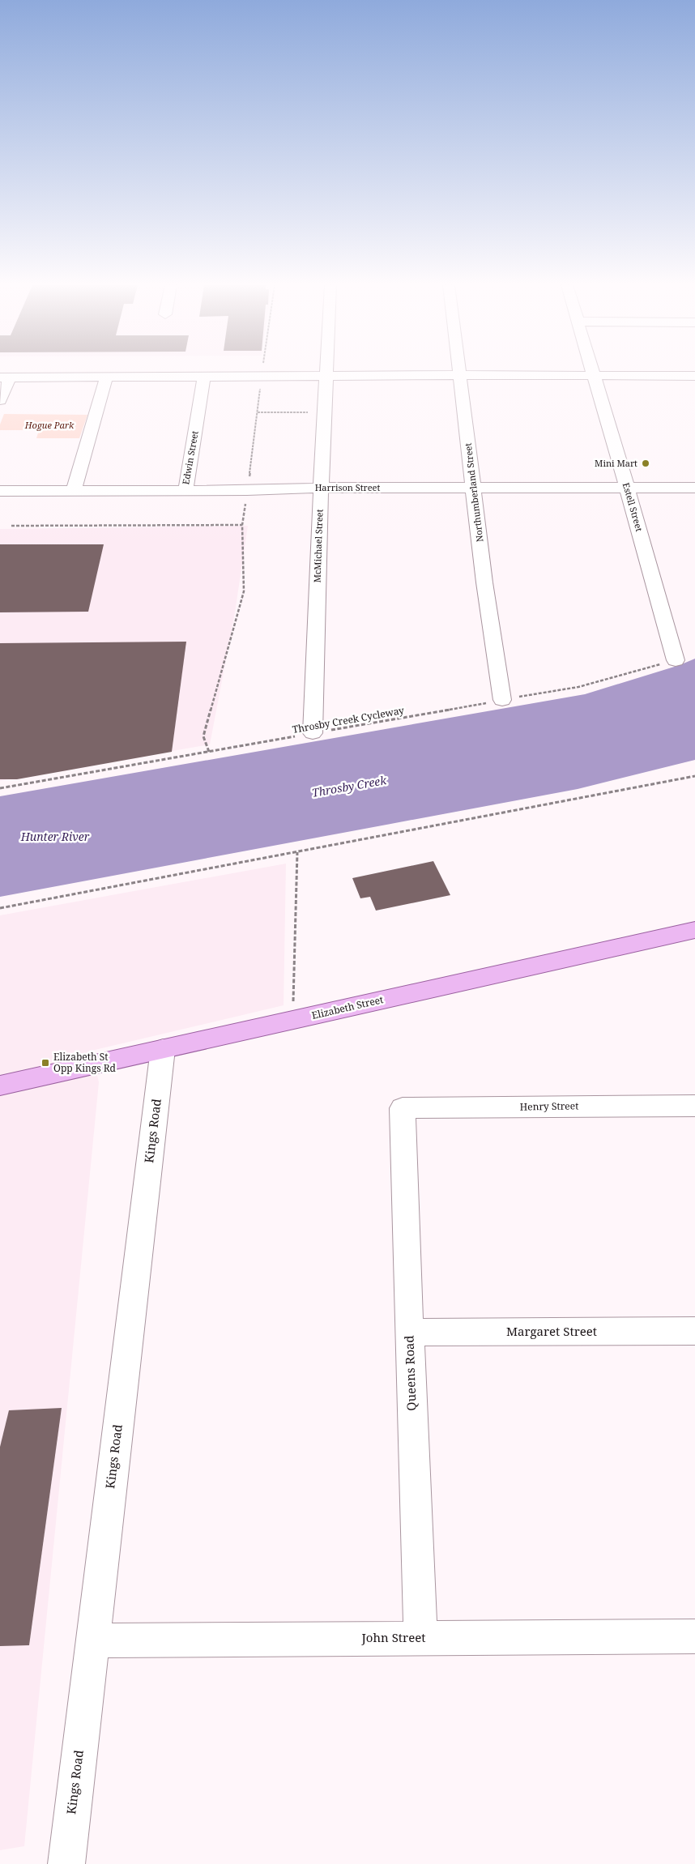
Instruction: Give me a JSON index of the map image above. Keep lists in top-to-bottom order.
{
  "streets": {
    "main road": ["Elizabeth Street"],
    "street": [
      "Edwin Street",
      "Harrison Street",
      "Northumberland Street",
      "Estell Street",
      "McMichael Street",
      "Henry Street",
      "Kings Road",
      "Margaret Street",
      "Queens Road",
      "John Street"
    ],
    "path": ["Throsby Creek Cycleway"]
  },
  "crossings": [
    ["Edwin Street", "Harrison Street"],
    ["Harrison Street", "Northumberland Street"],
    ["Harrison Street", "Estell Street"],
    ["Harrison Street", "McMichael Street"],
    ["Northumberland Street", "Throsby Creek Cycleway"],
    ["Estell Street", "Throsby Creek Cycleway"],
    ["McMichael Street", "Throsby Creek Cycleway"],
    ["Elizabeth Street", "Kings Road"],
    ["Henry Street", "Queens Road"],
    ["Kings Road", "John Street"],
    ["Margaret Street", "Queens Road"],
    ["Queens Road", "John Street"]
  ],
  "water": ["Throsby Creek", "Hunter River"],
  "parks": ["Hogue Park"],
  "places": {
    "other": ["Mini Mart"],
    "transit": ["Elizabeth St Opp Kings Rd"]
  }
}
